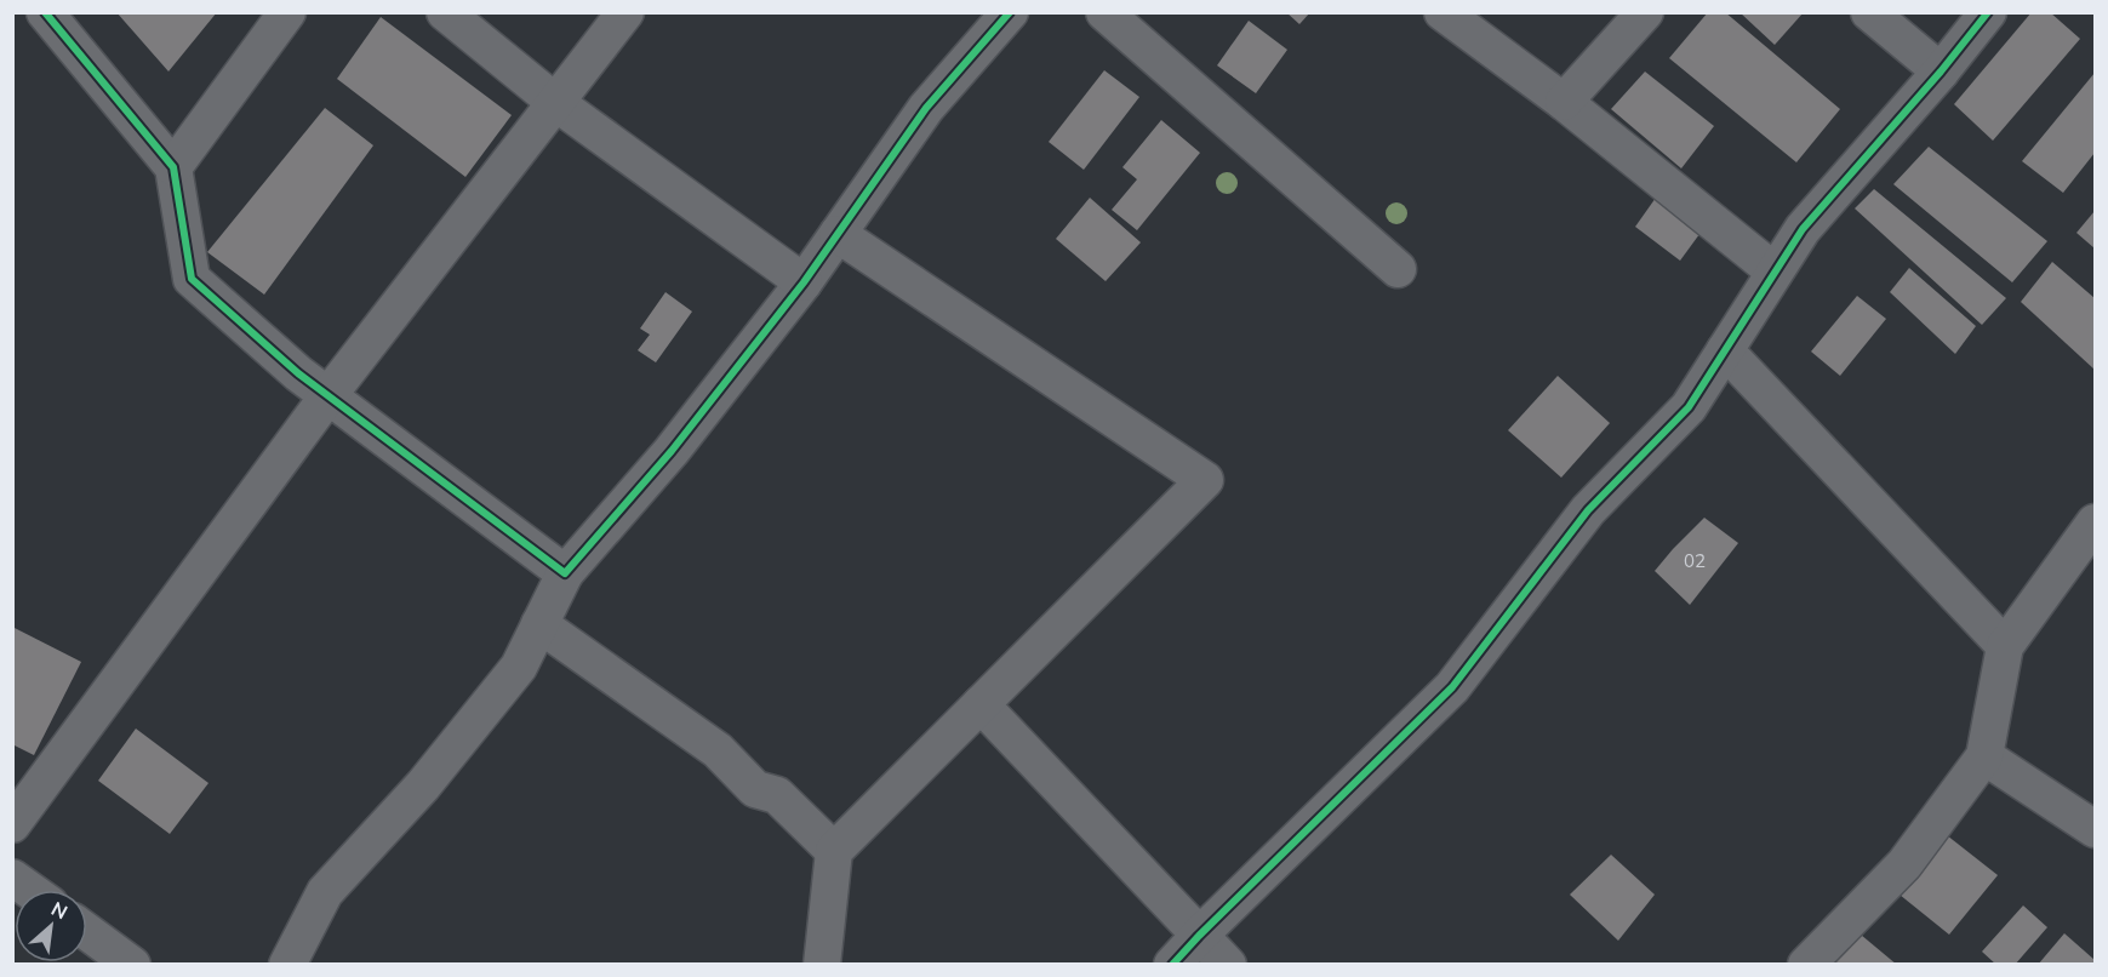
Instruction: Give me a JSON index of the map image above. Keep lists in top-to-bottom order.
{
  "house_numbers": ["02"],
  "north": "top right"
}
